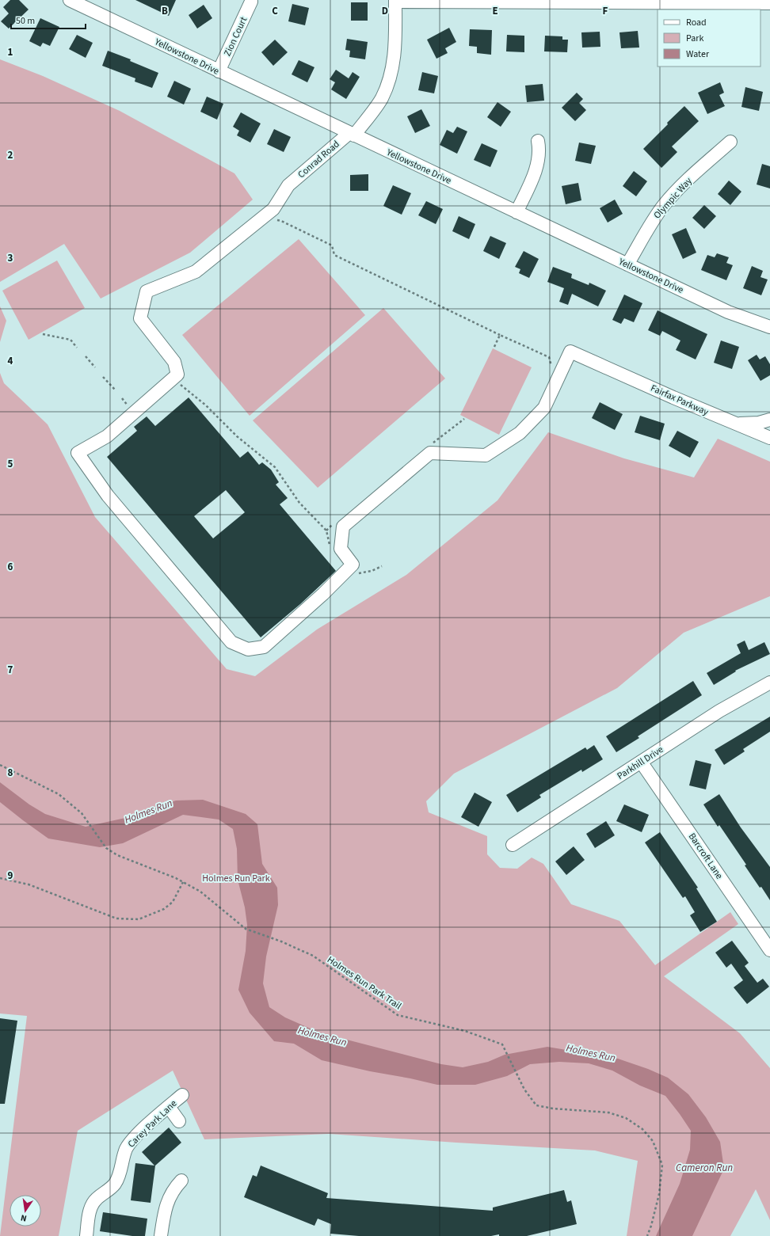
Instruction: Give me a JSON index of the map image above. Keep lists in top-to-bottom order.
{
  "streets": {
    "street": [
      "Zion Court",
      "Yellowstone Drive",
      "Conrad Road",
      "Olympic Way",
      "Fairfax Parkway",
      "Parkhill Drive",
      "Barcroft Lane",
      "Carey Park Lane"
    ],
    "path": ["Holmes Run Park Trail"]
  },
  "crossings": [
    ["Zion Court", "Yellowstone Drive"],
    ["Yellowstone Drive", "Conrad Road"],
    ["Yellowstone Drive", "Olympic Way"],
    ["Conrad Road", "Fairfax Parkway"],
    ["Parkhill Drive", "Barcroft Lane"]
  ],
  "water": ["Holmes Run", "Cameron Run"],
  "parks": ["Holmes Run Park"],
  "legend": ["Road", "Park", "Water"],
  "scale_bar": "50 m",
  "north": "bottom",
  "grid": {
    "columns": [
      "B",
      "C",
      "D",
      "E",
      "F"
    ],
    "rows": [
      "1",
      "2",
      "3",
      "4",
      "5",
      "6",
      "7",
      "8",
      "9"
    ]
  }
}
